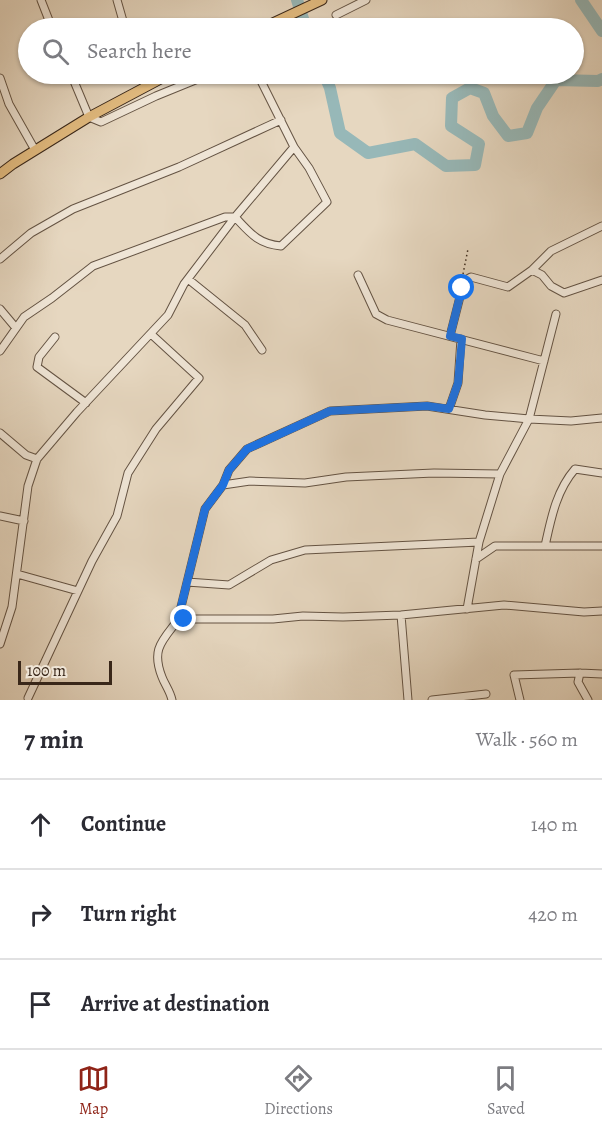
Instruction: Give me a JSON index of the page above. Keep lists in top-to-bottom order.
{
  "scale_bar": "100 m",
  "page": {
    "search": "Search here",
    "scale": "100 m",
    "heading": ["7 min", "Walk · 560 m"],
    "list": [
      ["Continue", "140 m"],
      ["Turn right", "420 m"],
      "Arrive at destination"
    ],
    "nav": ["Map", "Directions", "Saved"]
  }
}
